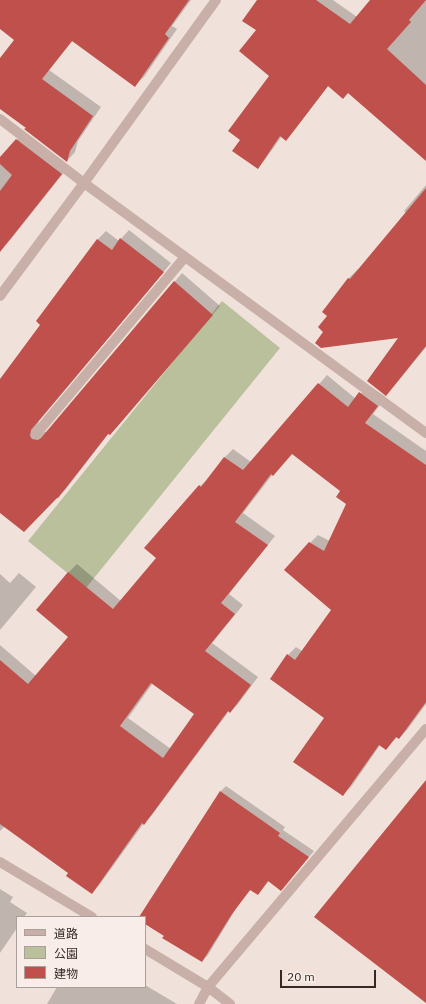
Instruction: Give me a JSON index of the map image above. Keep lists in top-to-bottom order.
{
  "legend": ["道路", "公園", "建物"],
  "scale_bar": "20 m"
}
